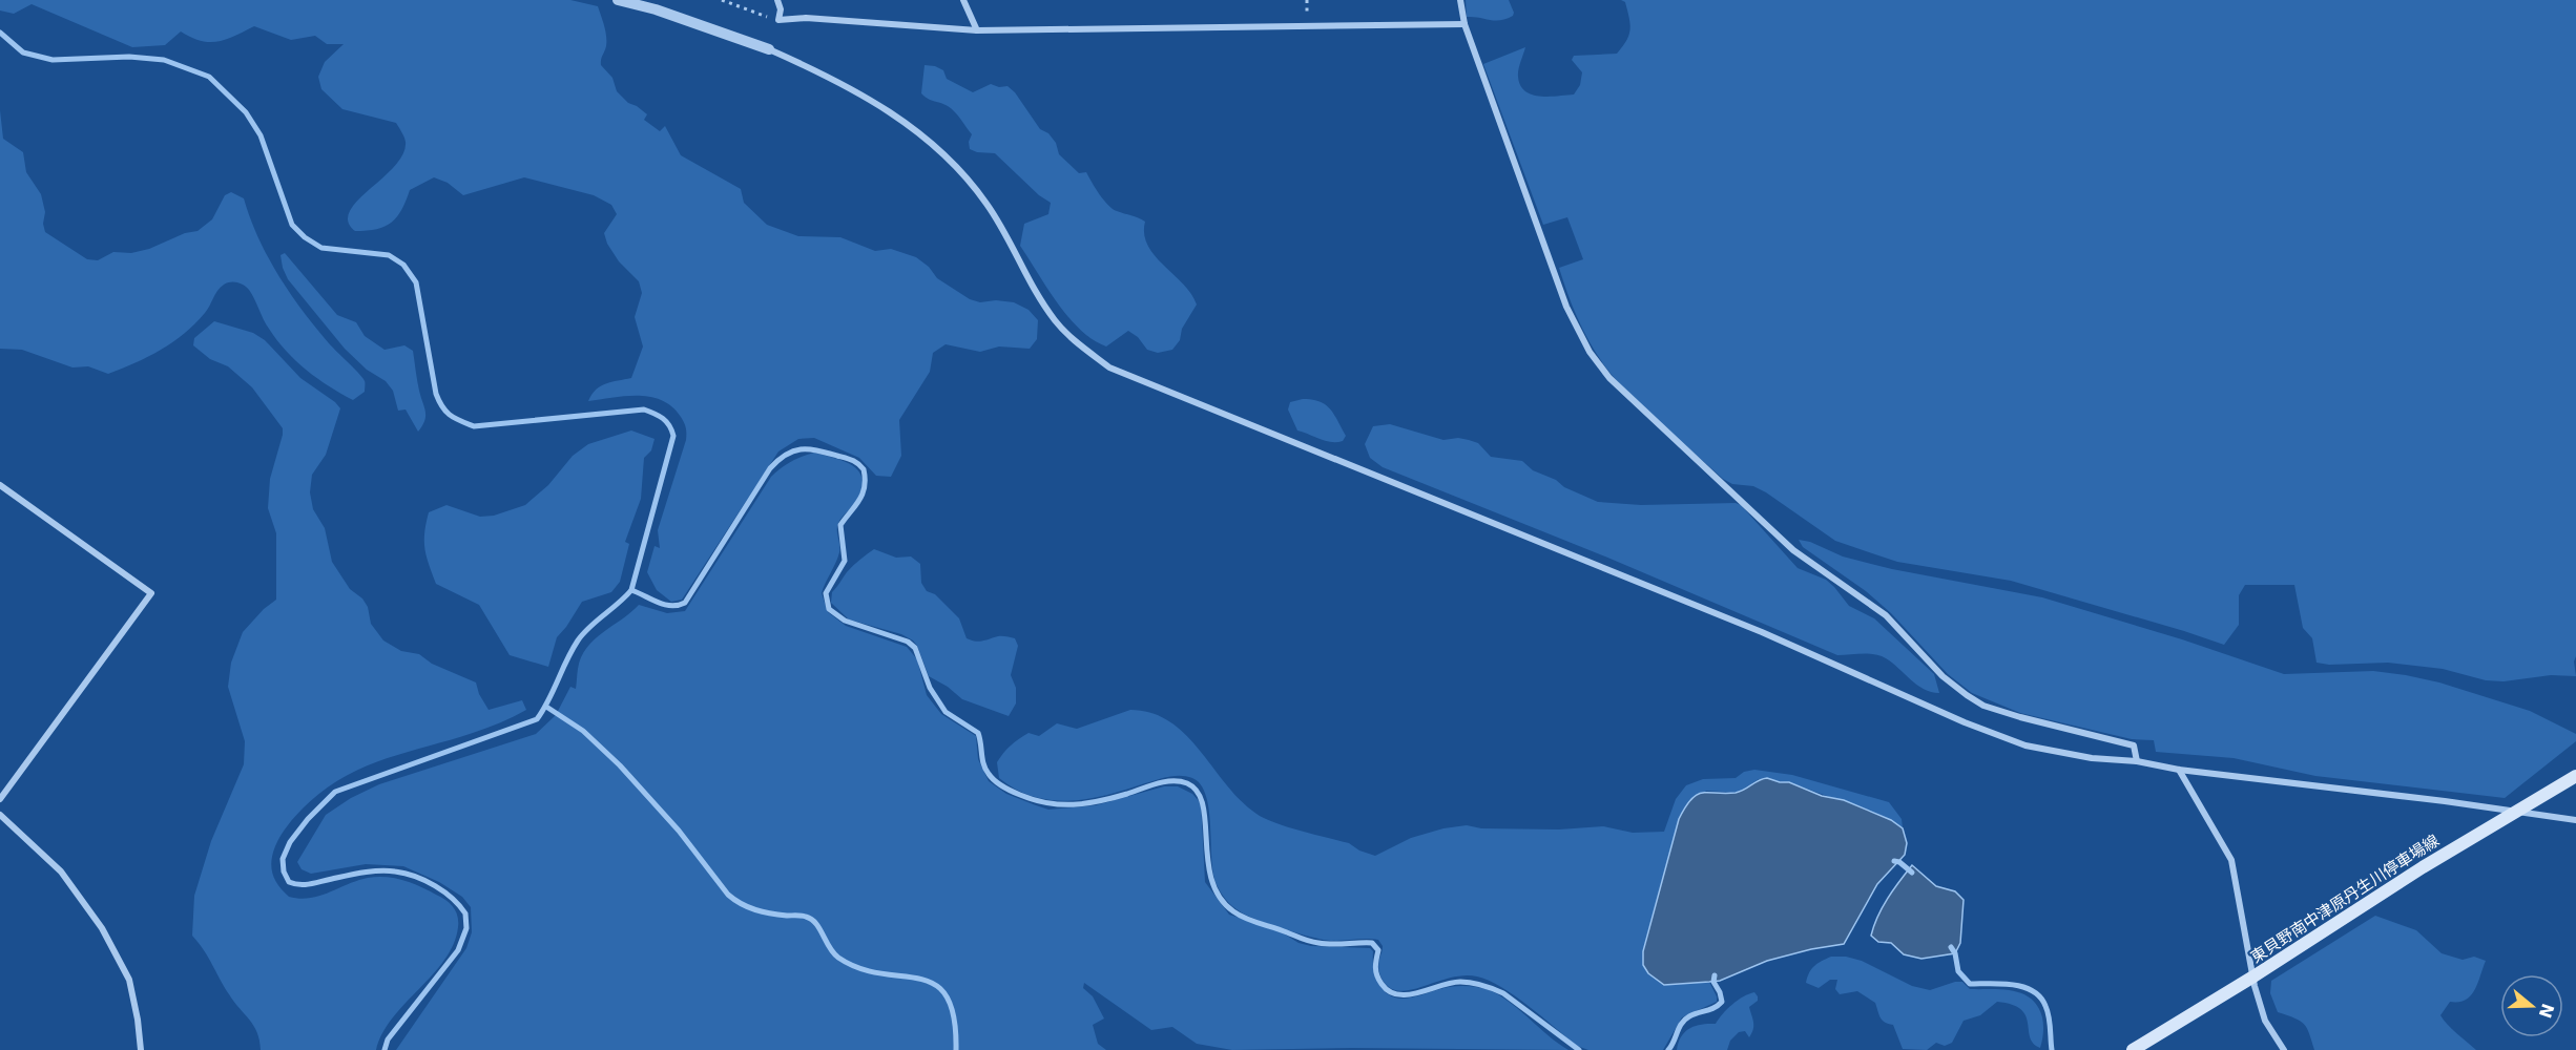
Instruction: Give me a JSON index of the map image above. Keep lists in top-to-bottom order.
{
  "streets": {
    "main road": ["東貝野南中津原丹生川停車場線"]
  },
  "north": "right"
}
